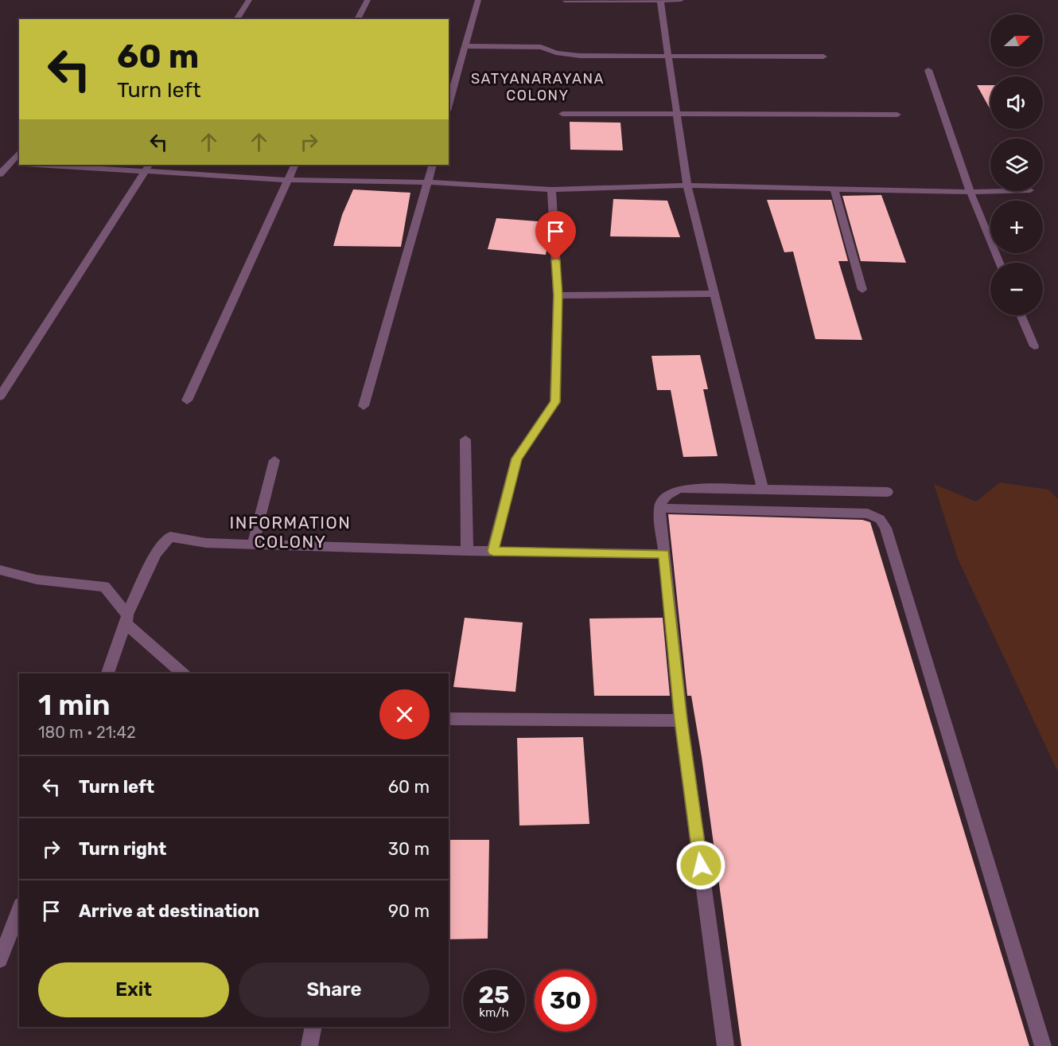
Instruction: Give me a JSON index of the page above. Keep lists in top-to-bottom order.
{
  "districts": ["SATYANARAYANA COLONY", "INFORMATION COLONY"],
  "north": "right",
  "page": {
    "map_buttons": ["+", "−"],
    "turn": ["60 m", "Turn left"],
    "heading": ["1 min", "180 m · 21:42"],
    "list": [
      {
        "name": "Turn left",
        "value": "60 m"
      },
      {
        "name": "Turn right",
        "value": "30 m"
      },
      {
        "name": "Arrive at destination",
        "value": "90 m"
      }
    ],
    "buttons": ["Exit", "Share"],
    "speed": "25 km/h",
    "limit": "30"
  }
}
